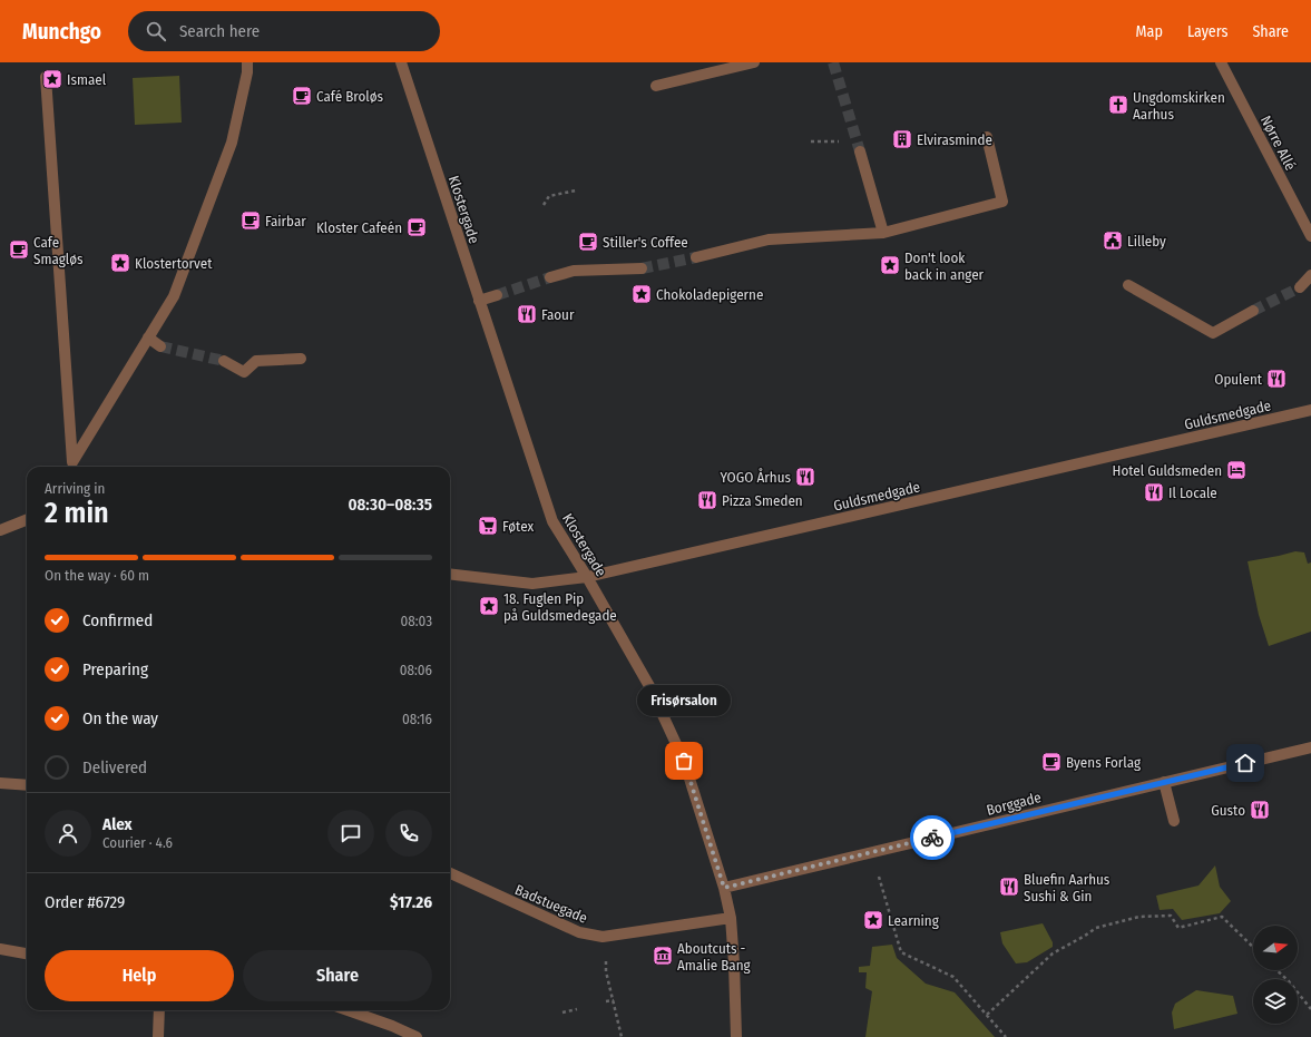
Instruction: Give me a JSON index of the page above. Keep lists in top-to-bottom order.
{
  "streets": {
    "street": [
      "Nørre Allé",
      "Klostergade",
      "Guldsmedgade",
      "Borggade",
      "Badstuegade"
    ]
  },
  "crossings": [
    ["Klostergade", "Guldsmedgade"],
    ["Klostergade", "Borggade"],
    ["Klostergade", "Badstuegade"]
  ],
  "places": {
    "place": [
      "Ismael",
      "Klostertorvet",
      "Don't look back in anger",
      "Chokoladepigerne",
      "18. Fuglen Pip på Guldsmedegade",
      "Learning"
    ],
    "cafe": [
      "Café Broløs",
      "Fairbar",
      "Kloster Cafeén",
      "Stiller's Coffee",
      "Cafe Smagløs",
      "Byens Forlag"
    ],
    "church": ["Ungdomskirken Aarhus"],
    "building": ["Elvirasminde"],
    "public building": ["Lilleby"],
    "restaurant": [
      "Faour",
      "Opulent",
      "YOGO Århus",
      "Il Locale",
      "Pizza Smeden",
      "Gusto",
      "Bluefin Aarhus Sushi & Gin"
    ],
    "hotel": ["Hotel Guldsmeden"],
    "supermarket": ["Føtex"],
    "other": ["Frisørsalon"],
    "museum": ["Aboutcuts - Amalie Bang"]
  },
  "north": "right",
  "page": {
    "header": "Munchgo",
    "search": "Search here",
    "nav": ["Map", "Layers", "Share"],
    "heading": ["2 min", "Arriving in", "08:30–08:35"],
    "panel": [
      "Alex",
      "Courier · 4.6",
      "Order #6729",
      "$17.26"
    ],
    "bar": "On the way · 60 m",
    "list": [
      ["Confirmed", "08:03"],
      ["Preparing", "08:06"],
      ["On the way", "08:16"],
      "Delivered"
    ],
    "bubble": "Frisørsalon",
    "buttons": ["Help", "Share"]
  }
}
